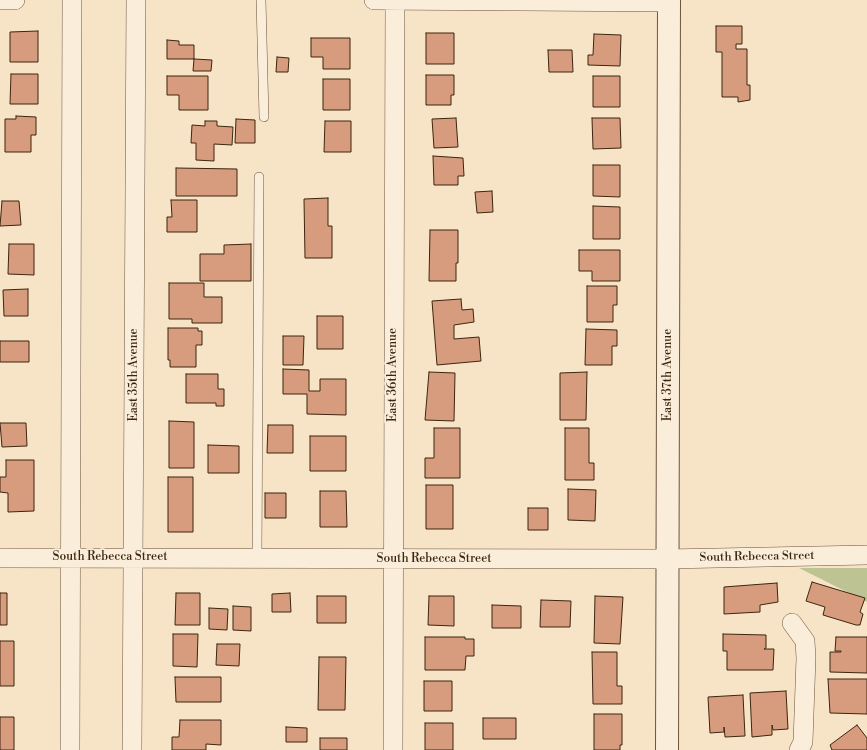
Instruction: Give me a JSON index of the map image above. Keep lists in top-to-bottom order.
{
  "streets": {
    "street": [
      "East 35th Avenue",
      "East 36th Avenue",
      "East 37th Avenue",
      "South Rebecca Street"
    ]
  },
  "crossings": [
    ["East 35th Avenue", "South Rebecca Street"],
    ["East 36th Avenue", "South Rebecca Street"],
    ["East 37th Avenue", "South Rebecca Street"]
  ]
}
